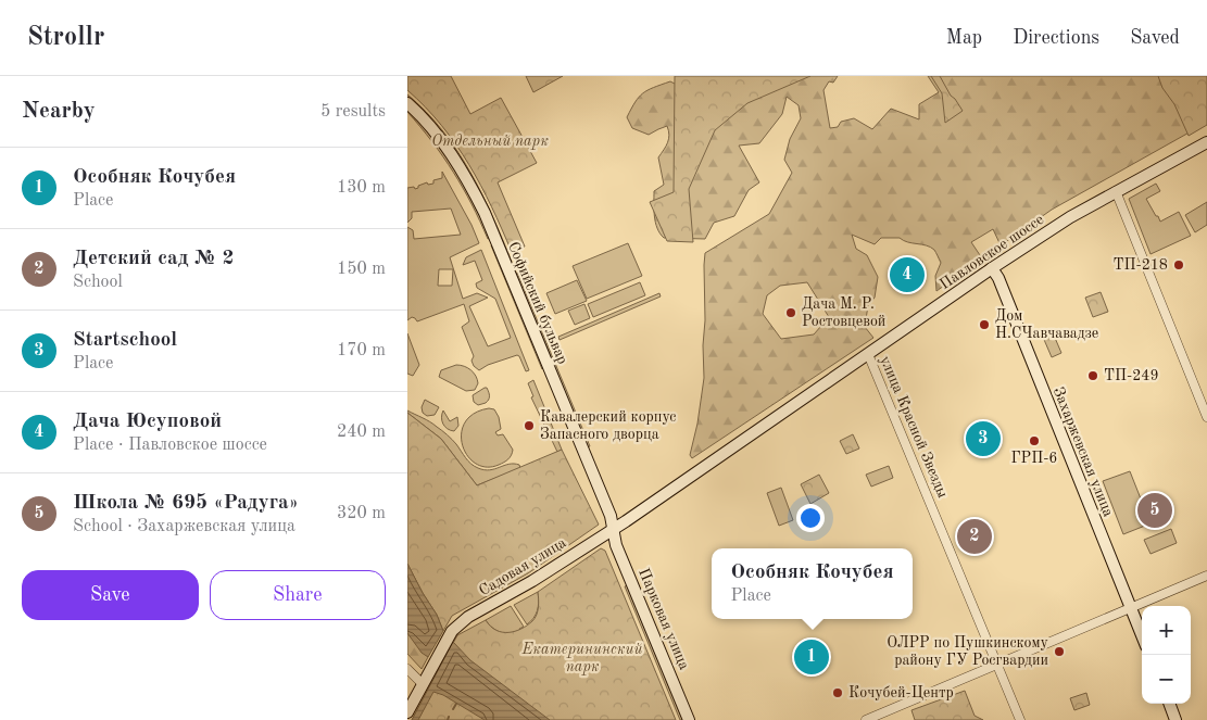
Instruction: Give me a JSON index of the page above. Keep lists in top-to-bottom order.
{
  "streets": {
    "main road": [
      "Павловское шоссе",
      "Софийский бульвар",
      "Захаржевская улица",
      "Садовая улица",
      "Парковая улица"
    ],
    "street": ["улица Красной Звезды"]
  },
  "crossings": [
    ["Павловское шоссе", "Софийский бульвар"],
    ["Павловское шоссе", "улица Красной Звезды"],
    ["Павловское шоссе", "Захаржевская улица"],
    ["Павловское шоссе", "Садовая улица"],
    ["Павловское шоссе", "Парковая улица"],
    ["Софийский бульвар", "Садовая улица"],
    ["Софийский бульвар", "Парковая улица"],
    ["Садовая улица", "Парковая улица"]
  ],
  "parks": ["Отдельный парк", "Екатерининский парк"],
  "places": [
    "ТП-218",
    "Дача М. Р. Ростовцевой",
    "Дом Н.СЧавчавадзе",
    "ТП-249",
    "Кавалерский корпус Запасного дворца",
    "ГРП-6",
    "ОЛРР по Пушкинскому району ГУ Росгвардии",
    "Кочубей-Центр"
  ],
  "page": {
    "header": "Strollr",
    "nav": ["Map", "Directions", "Saved"],
    "heading": ["Nearby", "5 results"],
    "list": [
      {
        "mark": "1",
        "name": "Особняк Кочубея",
        "note": "Place",
        "value": "130 m"
      },
      {
        "mark": "2",
        "name": "Детский сад № 2",
        "note": "School",
        "value": "150 m"
      },
      {
        "mark": "3",
        "name": "Startschool",
        "note": "Place",
        "value": "170 m"
      },
      {
        "mark": "4",
        "name": "Дача Юсуповой",
        "note": "Place · Павловское шоссе",
        "value": "240 m"
      },
      {
        "mark": "5",
        "name": "Школа № 695 «Радуга»",
        "note": "School · Захаржевская улица",
        "value": "320 m"
      }
    ],
    "pins": [
      "4",
      "3",
      "5",
      "2",
      "1"
    ],
    "popup": ["Особняк Кочубея", "Place"],
    "buttons": ["Save", "Share"],
    "map_buttons": ["+", "−"]
  }
}
